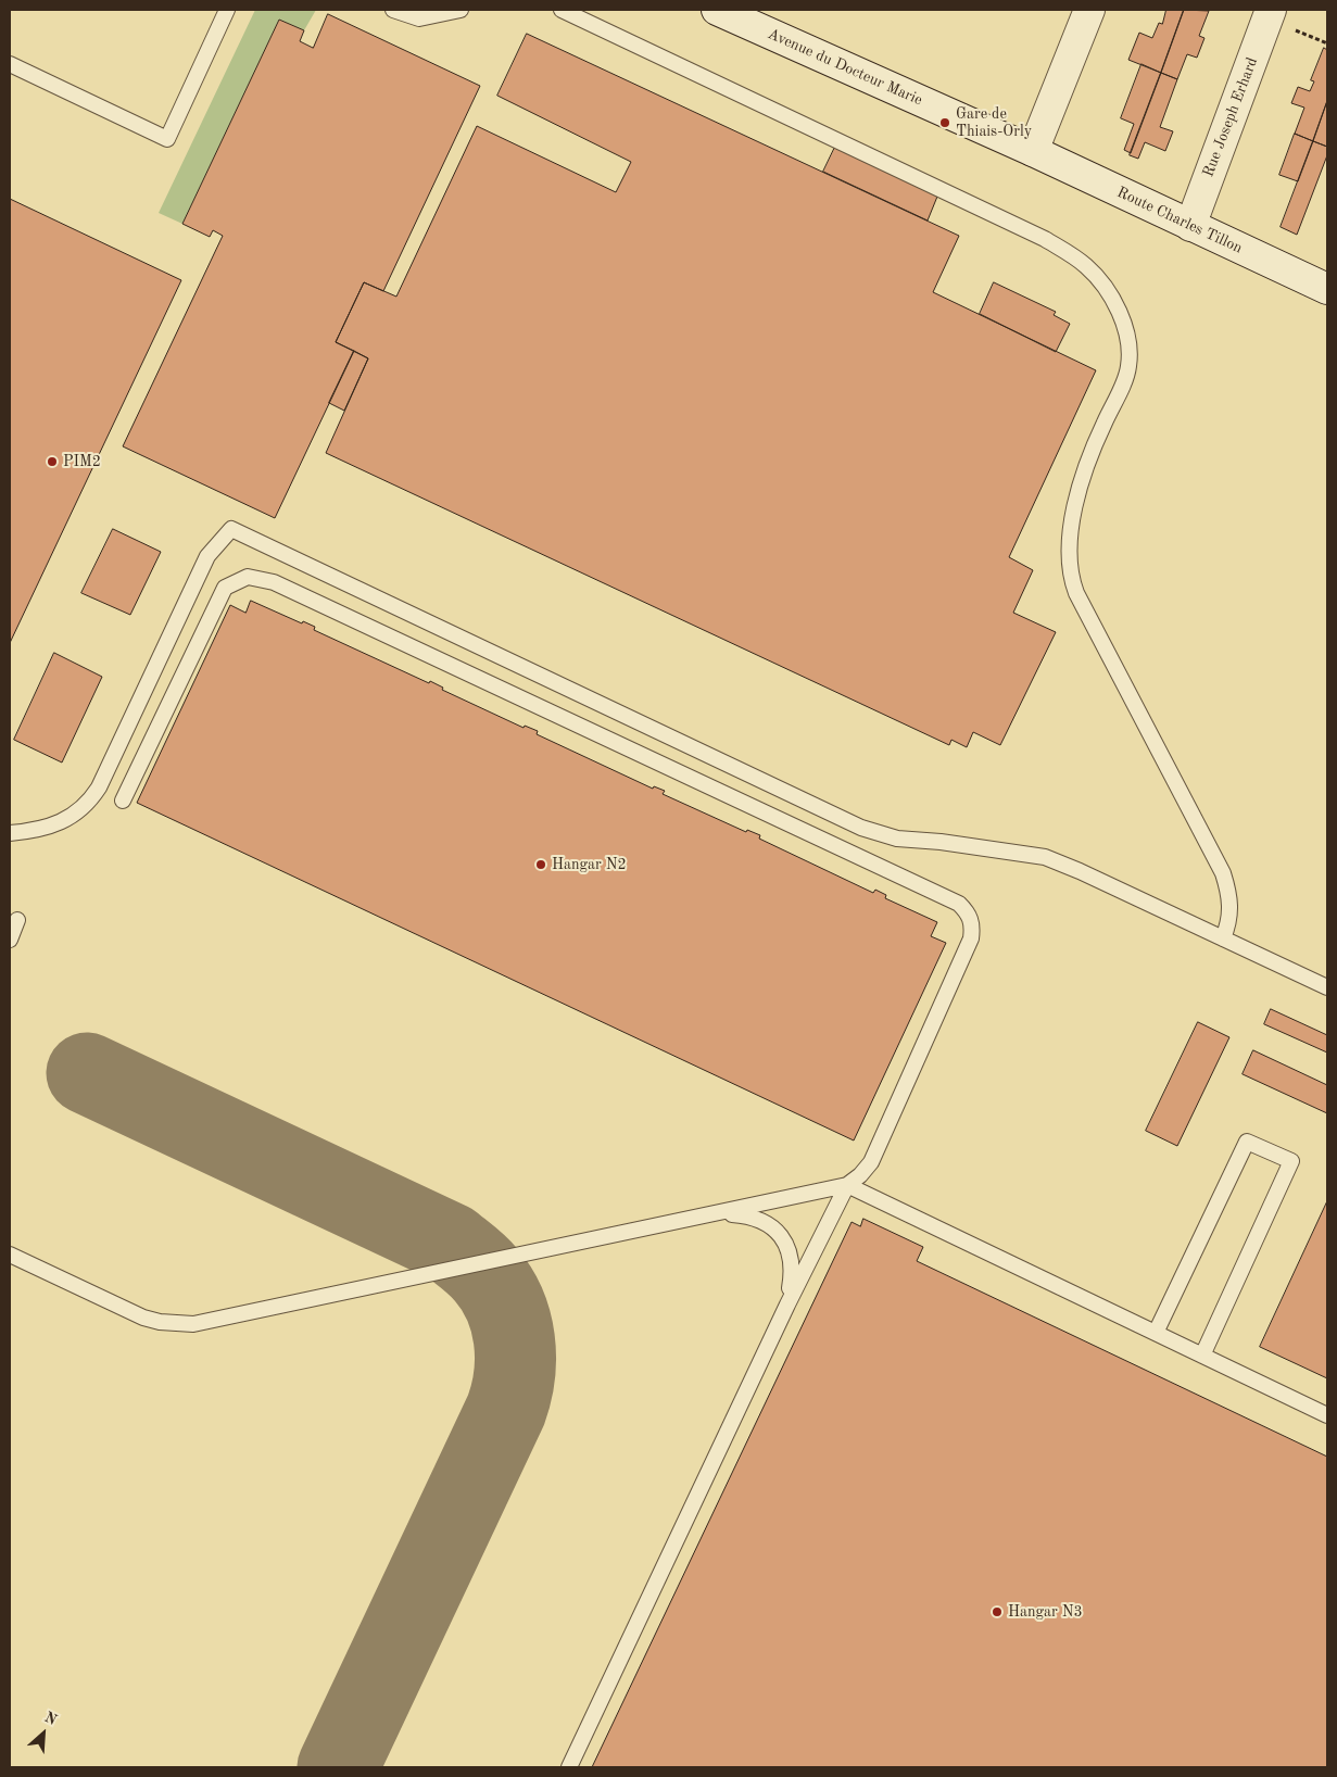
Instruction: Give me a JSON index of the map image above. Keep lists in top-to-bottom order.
{
  "streets": {
    "main road": ["Avenue du Docteur Marie", "Rue Joseph Erhard", "Route Charles Tillon"]
  },
  "crossings": [
    ["Avenue du Docteur Marie", "Route Charles Tillon"],
    ["Rue Joseph Erhard", "Route Charles Tillon"]
  ],
  "places": [
    "Gare de Thiais-Orly",
    "PIM2",
    "Hangar N2",
    "Hangar N3"
  ],
  "north": "top right"
}
